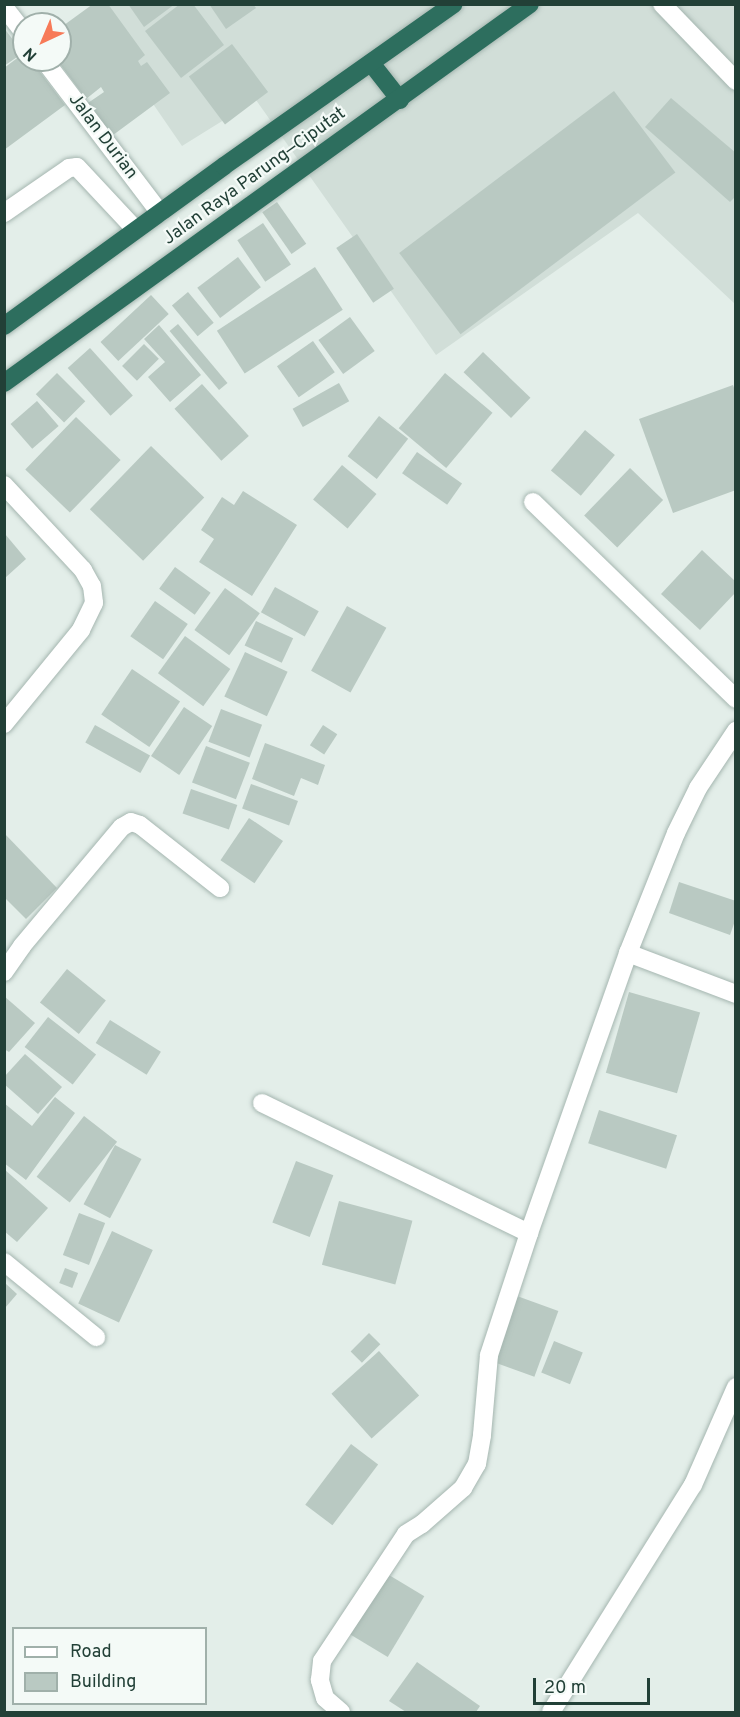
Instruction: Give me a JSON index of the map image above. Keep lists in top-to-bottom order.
{
  "streets": {
    "highway": ["Jalan Raya Parung—Ciputat"],
    "street": ["Jalan Durian"]
  },
  "crossings": [
    ["Jalan Durian", "Jalan Raya Parung—Ciputat"]
  ],
  "legend": ["Road", "Building"],
  "scale_bar": "20 m",
  "north": "bottom left"
}
